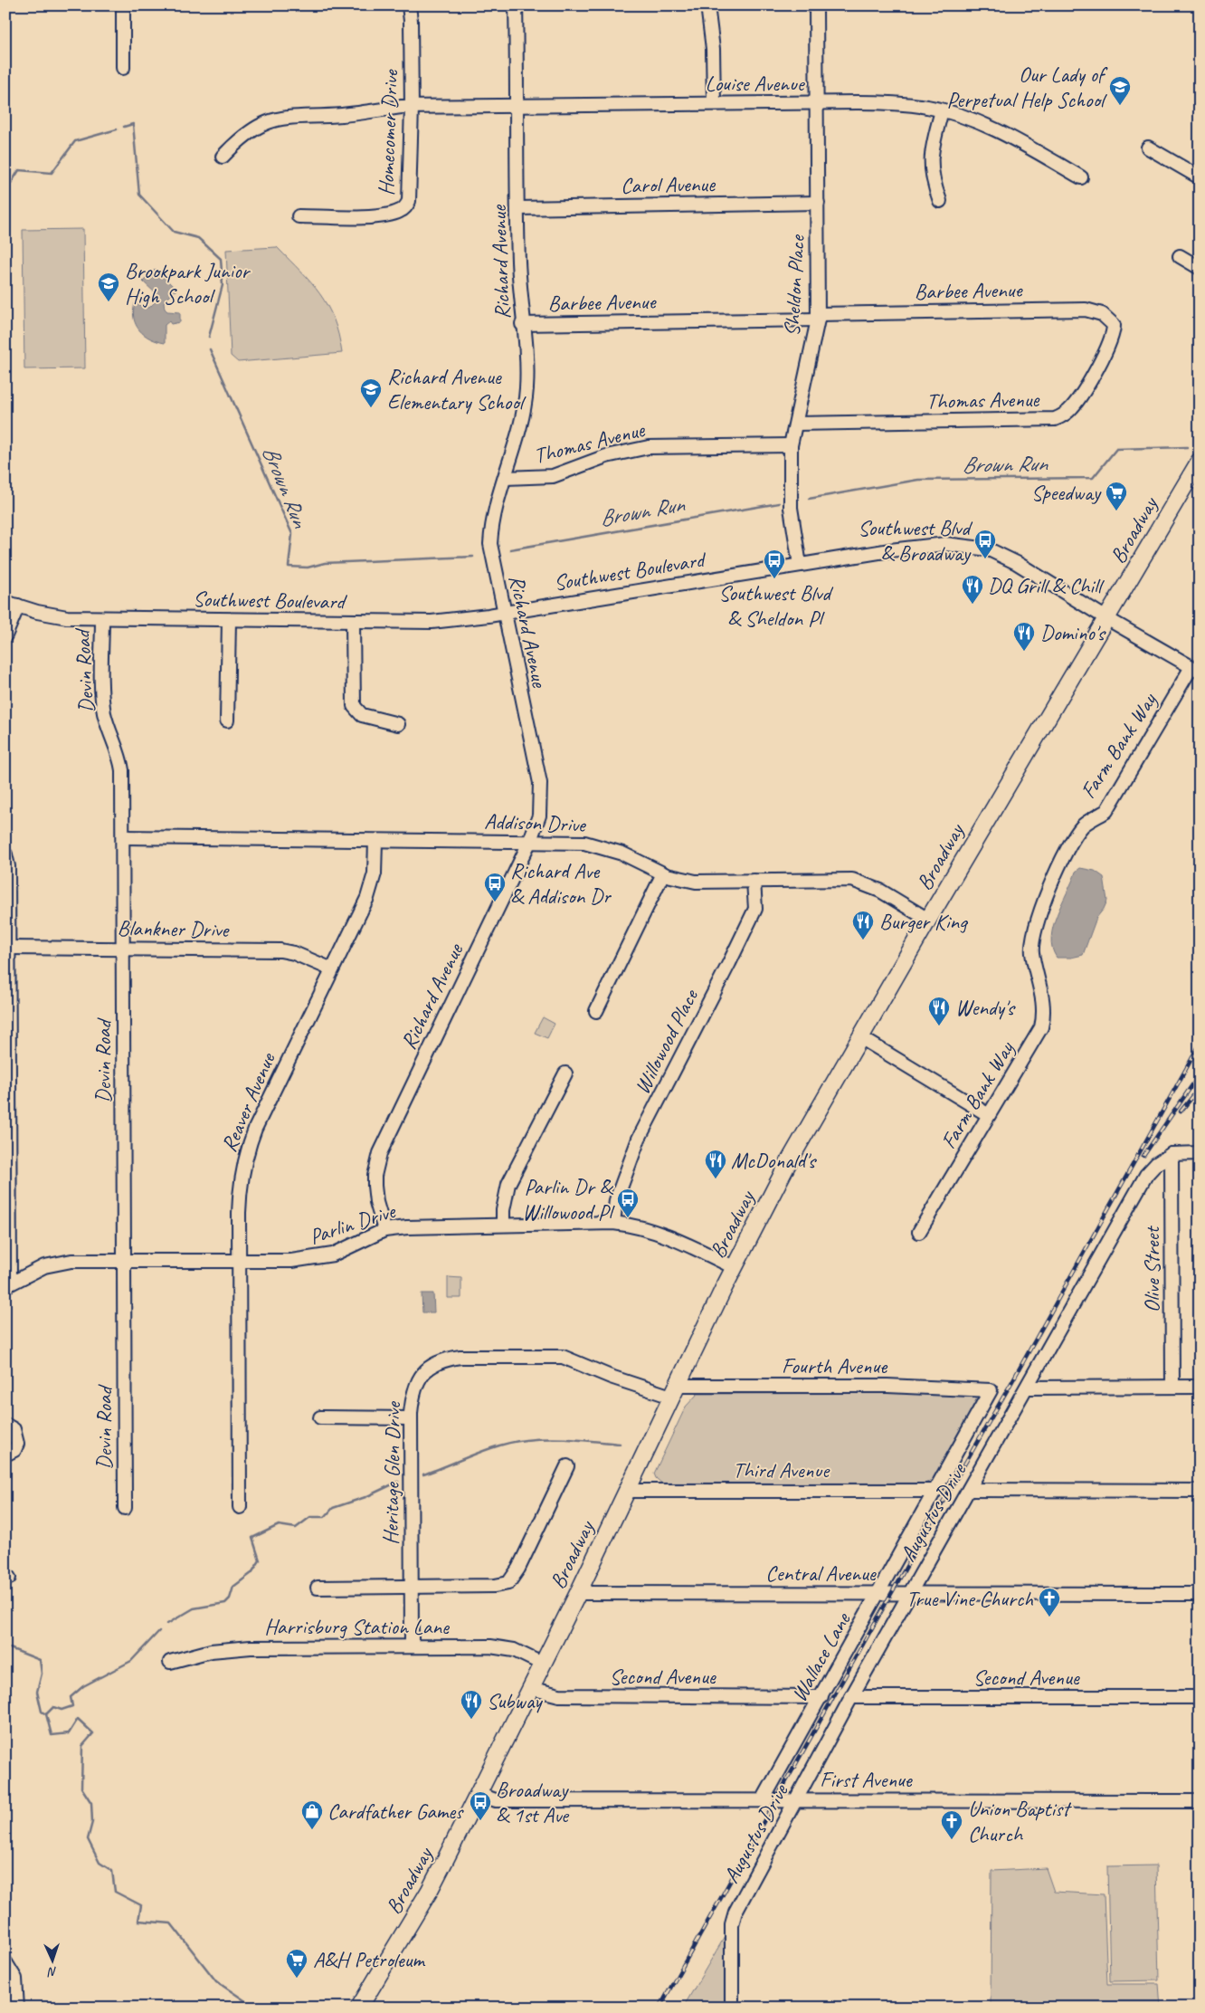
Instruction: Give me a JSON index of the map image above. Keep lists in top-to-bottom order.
{
  "streets": {
    "main road": ["Broadway"],
    "street": [
      "Louise Avenue",
      "Homecomer Drive",
      "Carol Avenue",
      "Richard Avenue",
      "Sheldon Place",
      "Barbee Avenue",
      "Thomas Avenue",
      "Southwest Boulevard",
      "Devin Road",
      "Farm Bank Way",
      "Addison Drive",
      "Blankner Drive",
      "Willowood Place",
      "Reaver Avenue",
      "Parlin Drive",
      "Olive Street",
      "Fourth Avenue",
      "Third Avenue",
      "Heritage Glen Drive",
      "Augustus Drive",
      "Central Avenue",
      "Harrisburg Station Lane",
      "Wallace Lane",
      "Second Avenue",
      "First Avenue"
    ]
  },
  "crossings": [
    ["Louise Avenue", "Homecomer Drive"],
    ["Louise Avenue", "Richard Avenue"],
    ["Louise Avenue", "Sheldon Place"],
    ["Carol Avenue", "Richard Avenue"],
    ["Carol Avenue", "Sheldon Place"],
    ["Richard Avenue", "Barbee Avenue"],
    ["Richard Avenue", "Thomas Avenue"],
    ["Richard Avenue", "Southwest Boulevard"],
    ["Richard Avenue", "Addison Drive"],
    ["Richard Avenue", "Parlin Drive"],
    ["Sheldon Place", "Barbee Avenue"],
    ["Sheldon Place", "Thomas Avenue"],
    ["Sheldon Place", "Southwest Boulevard"],
    ["Barbee Avenue", "Thomas Avenue"],
    ["Broadway", "Southwest Boulevard"],
    ["Broadway", "Addison Drive"],
    ["Broadway", "Parlin Drive"],
    ["Broadway", "Fourth Avenue"],
    ["Broadway", "Third Avenue"],
    ["Broadway", "Heritage Glen Drive"],
    ["Broadway", "Central Avenue"],
    ["Broadway", "Harrisburg Station Lane"],
    ["Broadway", "Second Avenue"],
    ["Broadway", "First Avenue"],
    ["Southwest Boulevard", "Devin Road"],
    ["Southwest Boulevard", "Farm Bank Way"],
    ["Devin Road", "Addison Drive"],
    ["Devin Road", "Blankner Drive"],
    ["Devin Road", "Parlin Drive"],
    ["Addison Drive", "Willowood Place"],
    ["Addison Drive", "Reaver Avenue"],
    ["Blankner Drive", "Reaver Avenue"],
    ["Willowood Place", "Parlin Drive"],
    ["Reaver Avenue", "Parlin Drive"],
    ["Olive Street", "Augustus Drive"],
    ["Fourth Avenue", "Heritage Glen Drive"],
    ["Fourth Avenue", "Wallace Lane"],
    ["Third Avenue", "Wallace Lane"],
    ["Heritage Glen Drive", "Harrisburg Station Lane"],
    ["Augustus Drive", "Central Avenue"],
    ["Augustus Drive", "Second Avenue"],
    ["Augustus Drive", "First Avenue"],
    ["Central Avenue", "Wallace Lane"],
    ["Wallace Lane", "Second Avenue"],
    ["Wallace Lane", "First Avenue"]
  ],
  "water": ["Brown Run"],
  "places": {
    "school or university": ["Our Lady of Perpetual Help School", "Brookpark Junior High School", "Richard Avenue Elementary School"],
    "supermarket": ["Speedway", "A&H Petroleum"],
    "bus stop": [
      "Southwest Blvd & Broadway",
      "Southwest Blvd & Sheldon Pl",
      "Richard Ave & Addison Dr",
      "Parlin Dr & Willowood Pl",
      "Broadway & 1st Ave"
    ],
    "restaurant": [
      "DQ Grill & Chill",
      "Domino's",
      "Burger King",
      "Wendy's",
      "McDonald's",
      "Subway"
    ],
    "church": ["True Vine Church", "Union Baptist Church"],
    "shop": ["Cardfather Games"]
  },
  "north": "bottom"
}
